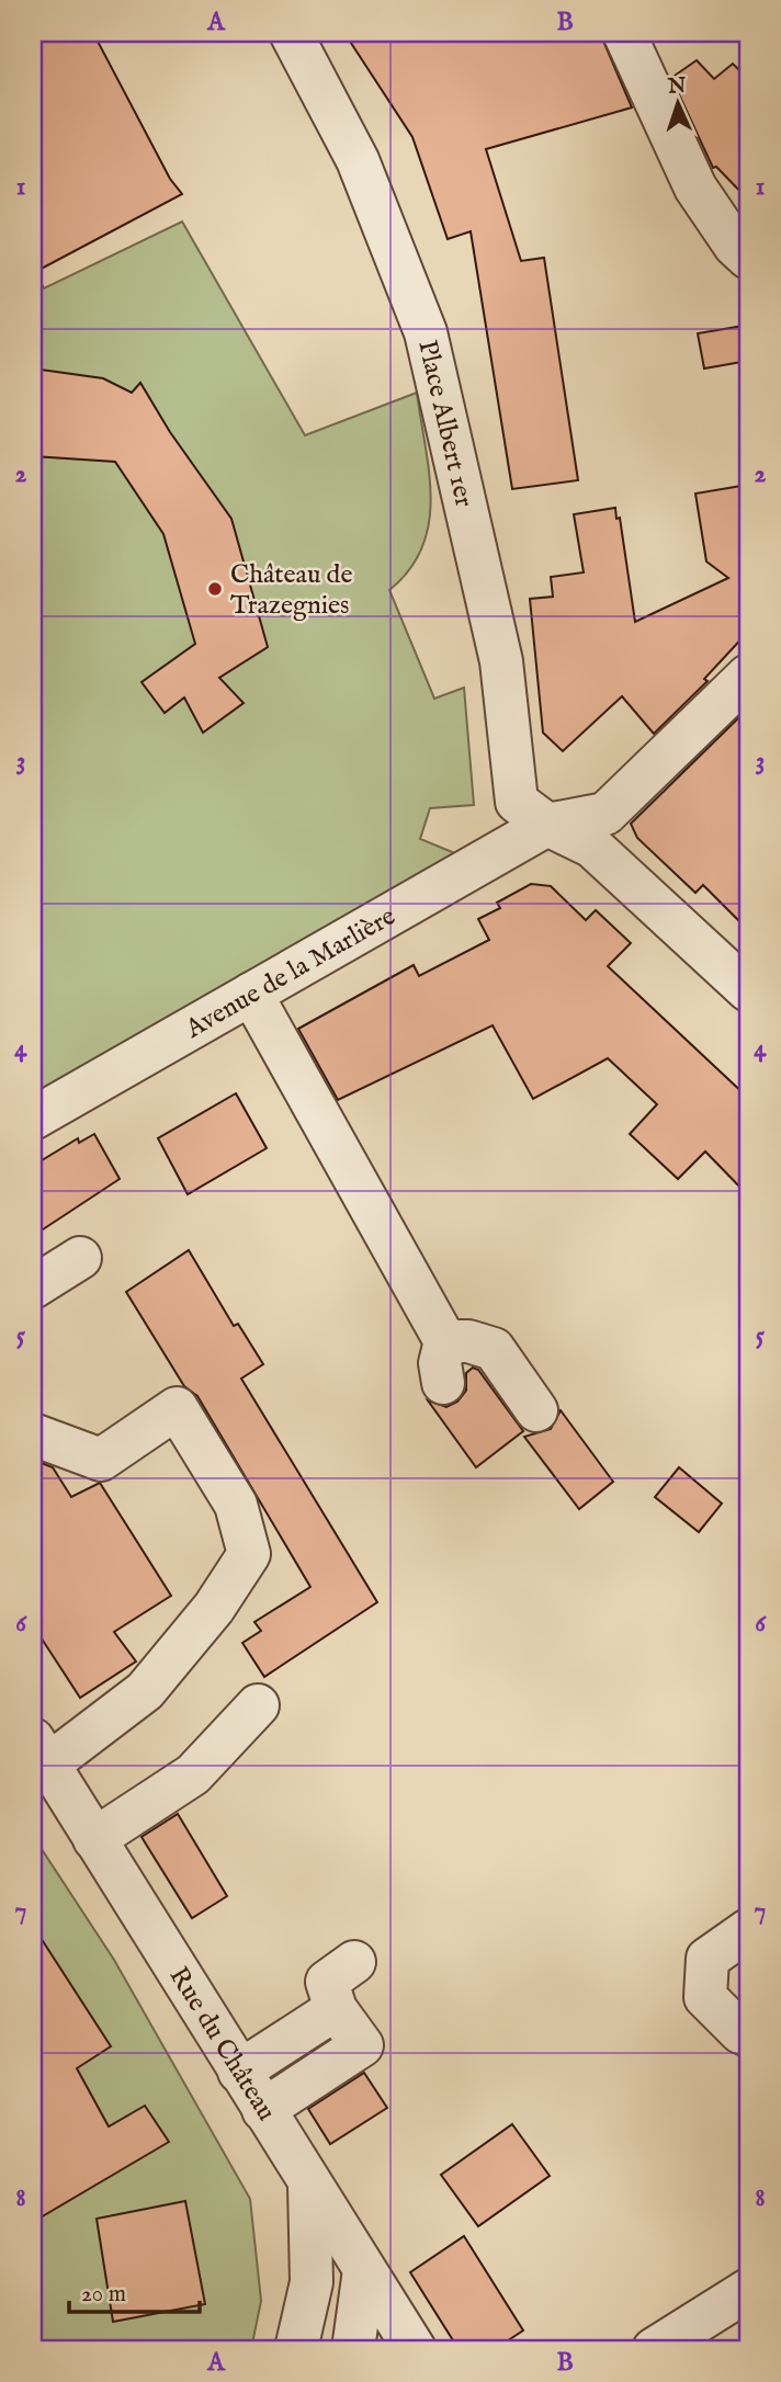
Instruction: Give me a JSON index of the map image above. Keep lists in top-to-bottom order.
{
  "streets": {
    "street": ["Place Albert 1er", "Avenue de la Marlière", "Rue du Château"]
  },
  "crossings": [
    ["Place Albert 1er", "Avenue de la Marlière"]
  ],
  "places": ["Château de Trazegnies"],
  "scale_bar": "20 m",
  "north": "top",
  "grid": {
    "columns": ["A", "B"],
    "rows": [
      "1",
      "2",
      "3",
      "4",
      "5",
      "6",
      "7",
      "8"
    ]
  }
}
